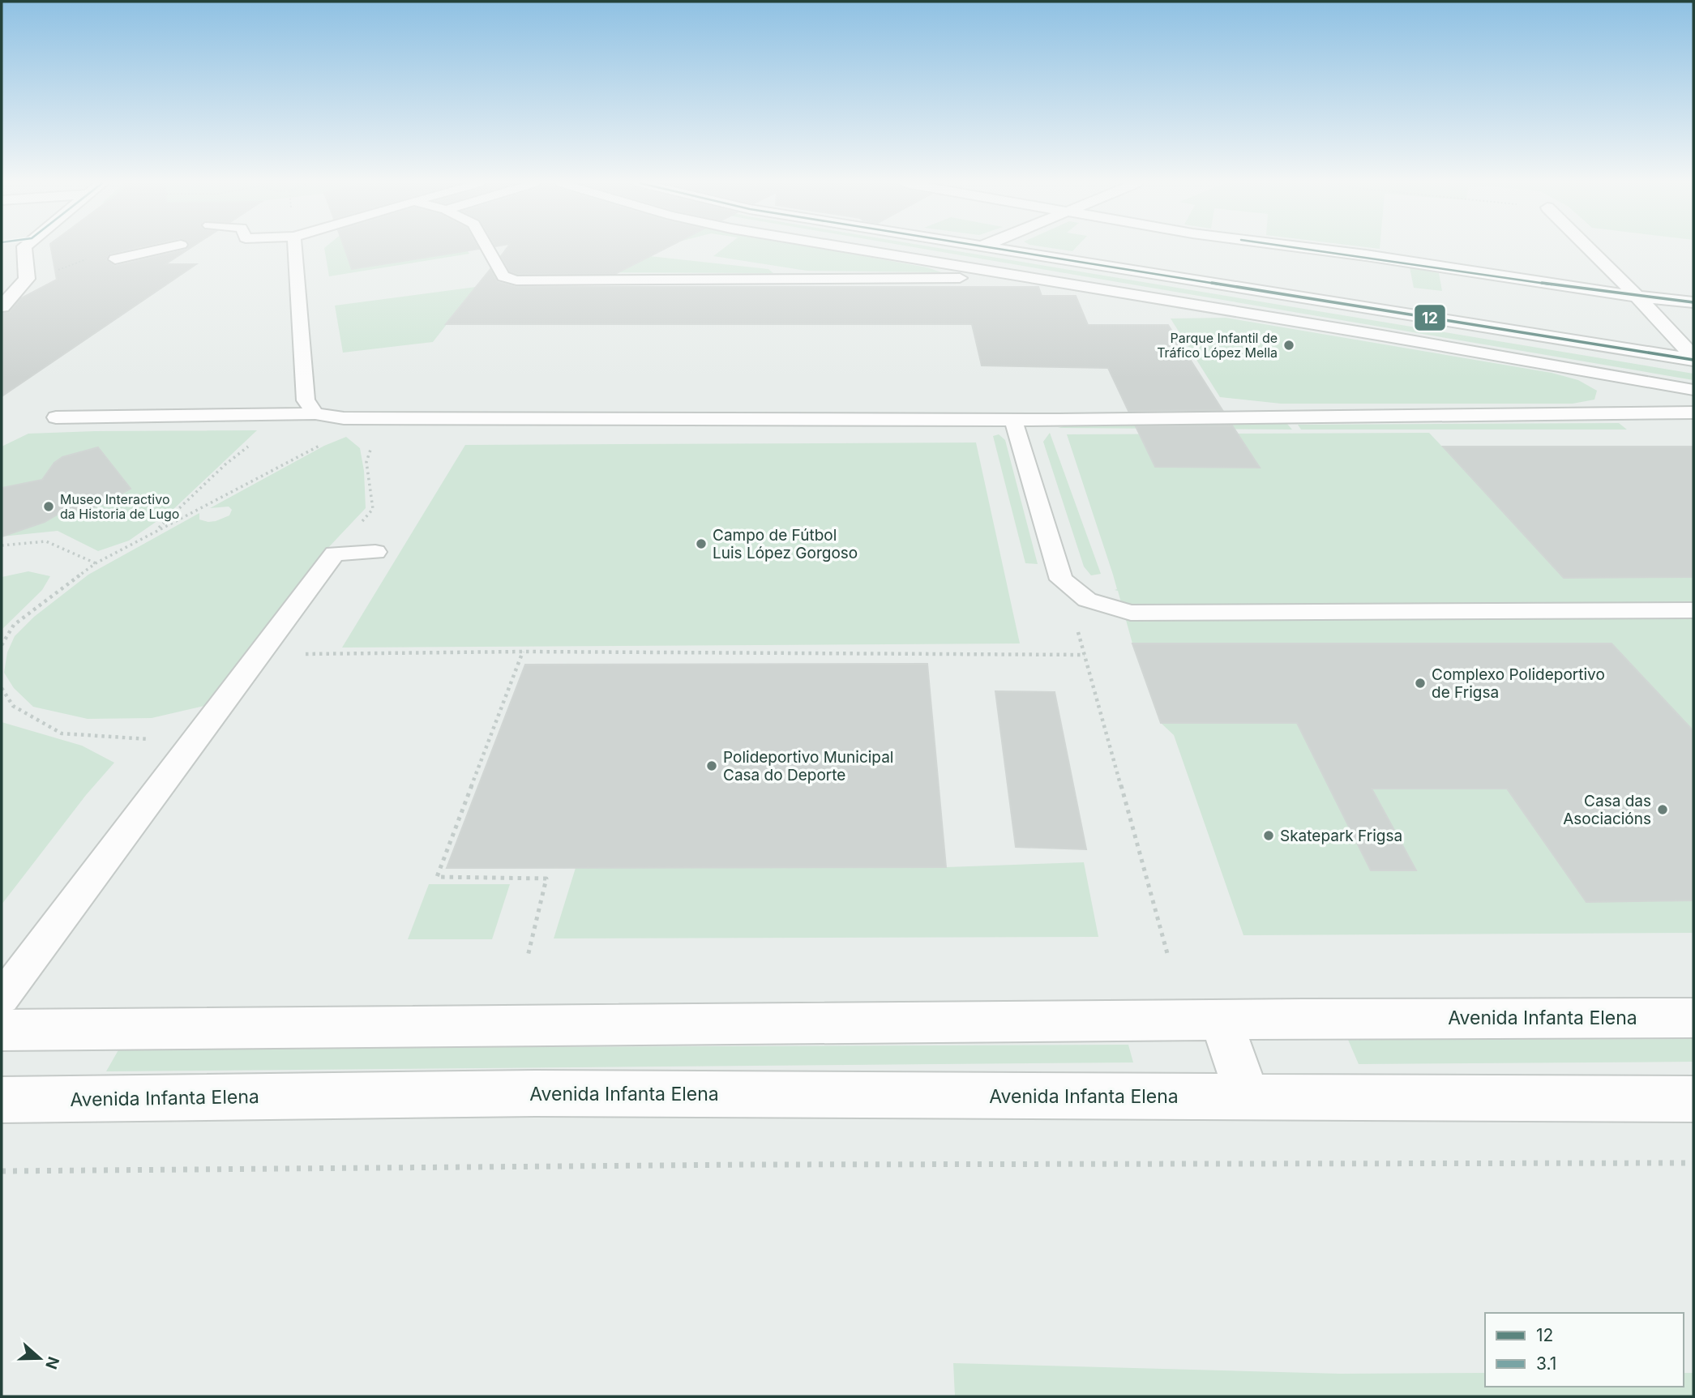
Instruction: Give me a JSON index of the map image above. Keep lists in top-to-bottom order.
{
  "streets": {
    "street": ["Avenida Infanta Elena"]
  },
  "places": [
    "Parque Infantil de Tráfico López Mella",
    "Museo Interactivo da Historia de Lugo",
    "Campo de Fútbol Luis López Gorgoso",
    "Complexo Polideportivo de Frigsa",
    "Polideportivo Municipal Casa do Deporte",
    "Casa das Asociacións",
    "Skatepark Frigsa"
  ],
  "lines": ["transit line 12"],
  "legend": ["12", "3.1"],
  "north": "right"
}
